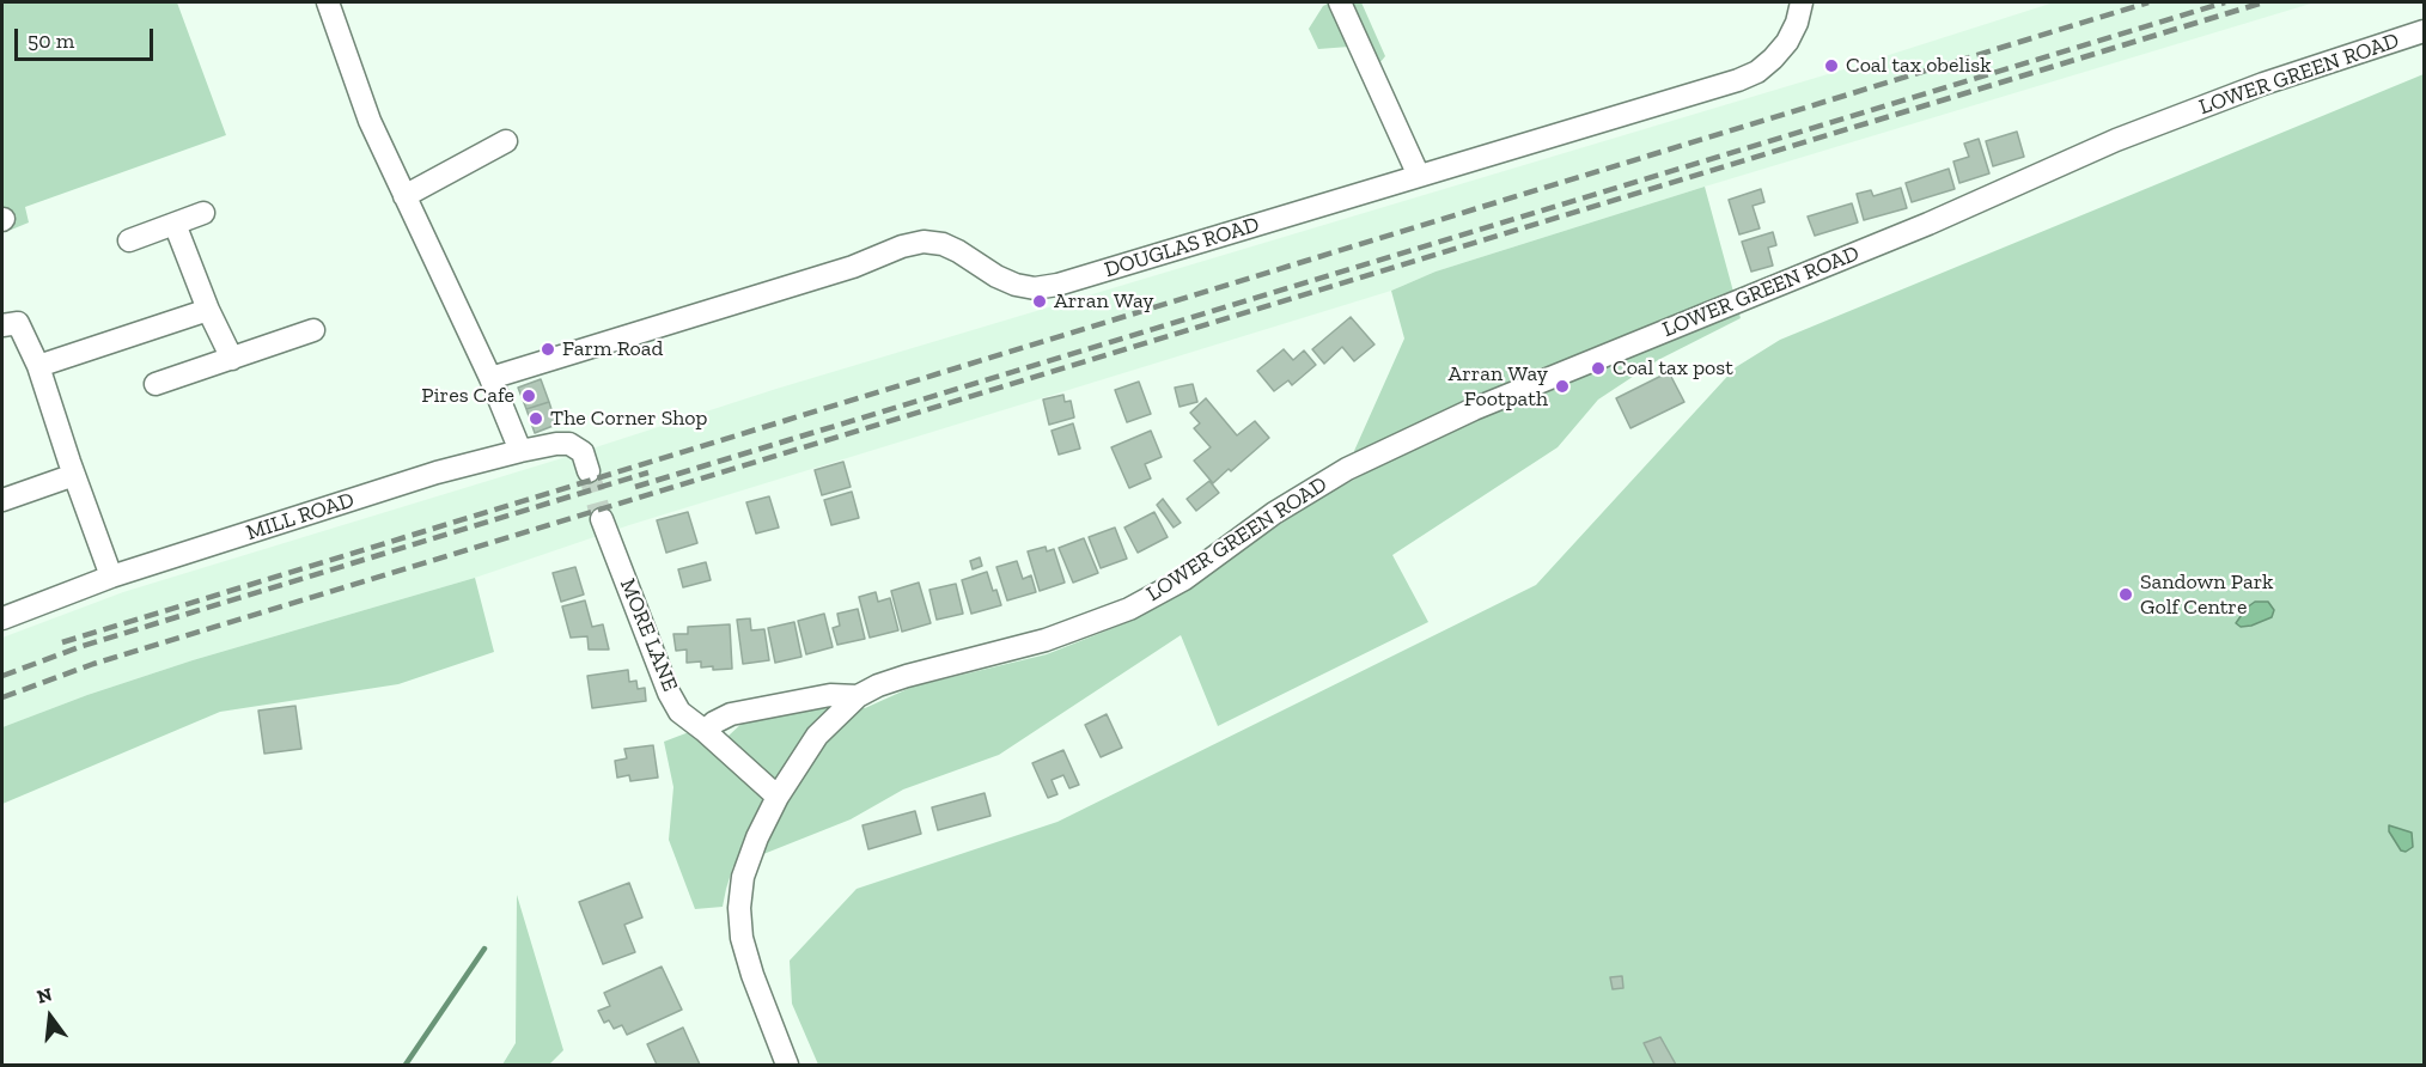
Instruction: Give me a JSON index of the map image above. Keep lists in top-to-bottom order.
{
  "streets": {
    "street": [
      "LOWER GREEN ROAD",
      "DOUGLAS ROAD",
      "MILL ROAD",
      "MORE LANE"
    ]
  },
  "places": [
    "Coal tax obelisk",
    "Arran Way",
    "Farm Road",
    "Coal tax post",
    "Arran Way Footpath",
    "Pires Cafe",
    "The Corner Shop",
    "Sandown Park Golf Centre"
  ],
  "scale_bar": "50 m",
  "north": "top"
}
